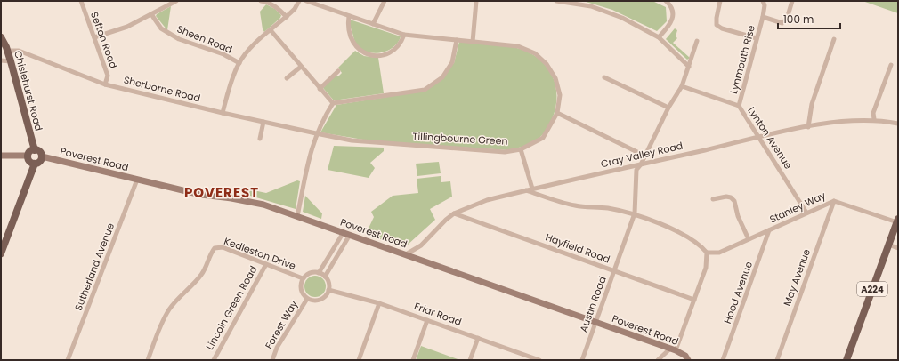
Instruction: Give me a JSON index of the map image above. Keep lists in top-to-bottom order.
{
  "streets": {
    "main road": ["Chislehurst Road", "A224"],
    "street": [
      "Sheen Road",
      "Sefton Road",
      "Lynmouth Rise",
      "Sherborne Road",
      "Lynton Avenue",
      "Tillingbourne Green",
      "Cray Valley Road",
      "Poverest Road",
      "Stanley Way",
      "Hayfield Road",
      "Kedleston Drive",
      "Sutherland Avenue",
      "May Avenue",
      "Hood Avenue",
      "Austin Road",
      "Lincoln Green Road",
      "Friar Road",
      "Forest Way"
    ]
  },
  "crossings": [
    ["Sefton Road", "Sherborne Road"],
    ["Lynmouth Rise", "Lynton Avenue"],
    ["Sherborne Road", "Chislehurst Road"],
    ["Sherborne Road", "Tillingbourne Green"],
    ["Chislehurst Road", "Poverest Road"],
    ["Lynton Avenue", "Cray Valley Road"],
    ["Lynton Avenue", "Stanley Way"],
    ["Lynton Avenue", "Austin Road"],
    ["Cray Valley Road", "Poverest Road"],
    ["Cray Valley Road", "Hayfield Road"],
    ["Cray Valley Road", "Austin Road"],
    ["Poverest Road", "Sutherland Avenue"],
    ["Poverest Road", "Austin Road"],
    ["Stanley Way", "May Avenue"],
    ["Stanley Way", "A224"],
    ["Stanley Way", "Hood Avenue"],
    ["Hayfield Road", "Austin Road"],
    ["Kedleston Drive", "Lincoln Green Road"],
    ["Kedleston Drive", "Friar Road"],
    ["Kedleston Drive", "Forest Way"],
    ["Friar Road", "Forest Way"]
  ],
  "districts": ["POVEREST"],
  "scale_bar": "100 m"
}
